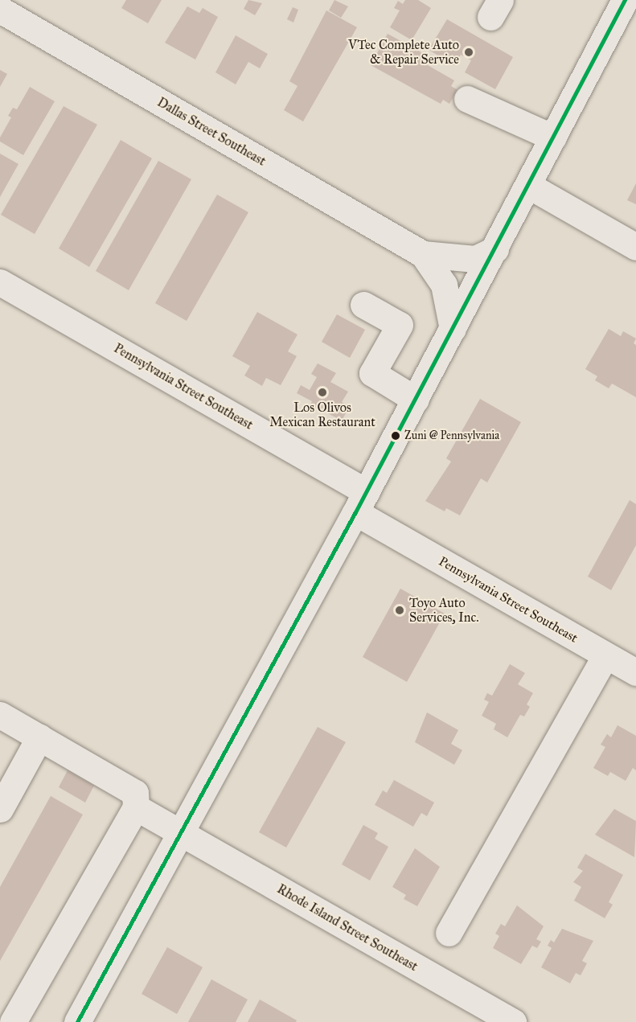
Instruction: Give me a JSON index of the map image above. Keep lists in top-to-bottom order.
{
  "streets": {
    "street": ["Dallas Street Southeast", "Pennsylvania Street Southeast", "Rhode Island Street Southeast"]
  },
  "places": [
    "VTec Complete Auto & Repair Service",
    "Los Olivos Mexican Restaurant",
    "Zuni @ Pennsylvania",
    "Toyo Auto Services, Inc."
  ]
}
